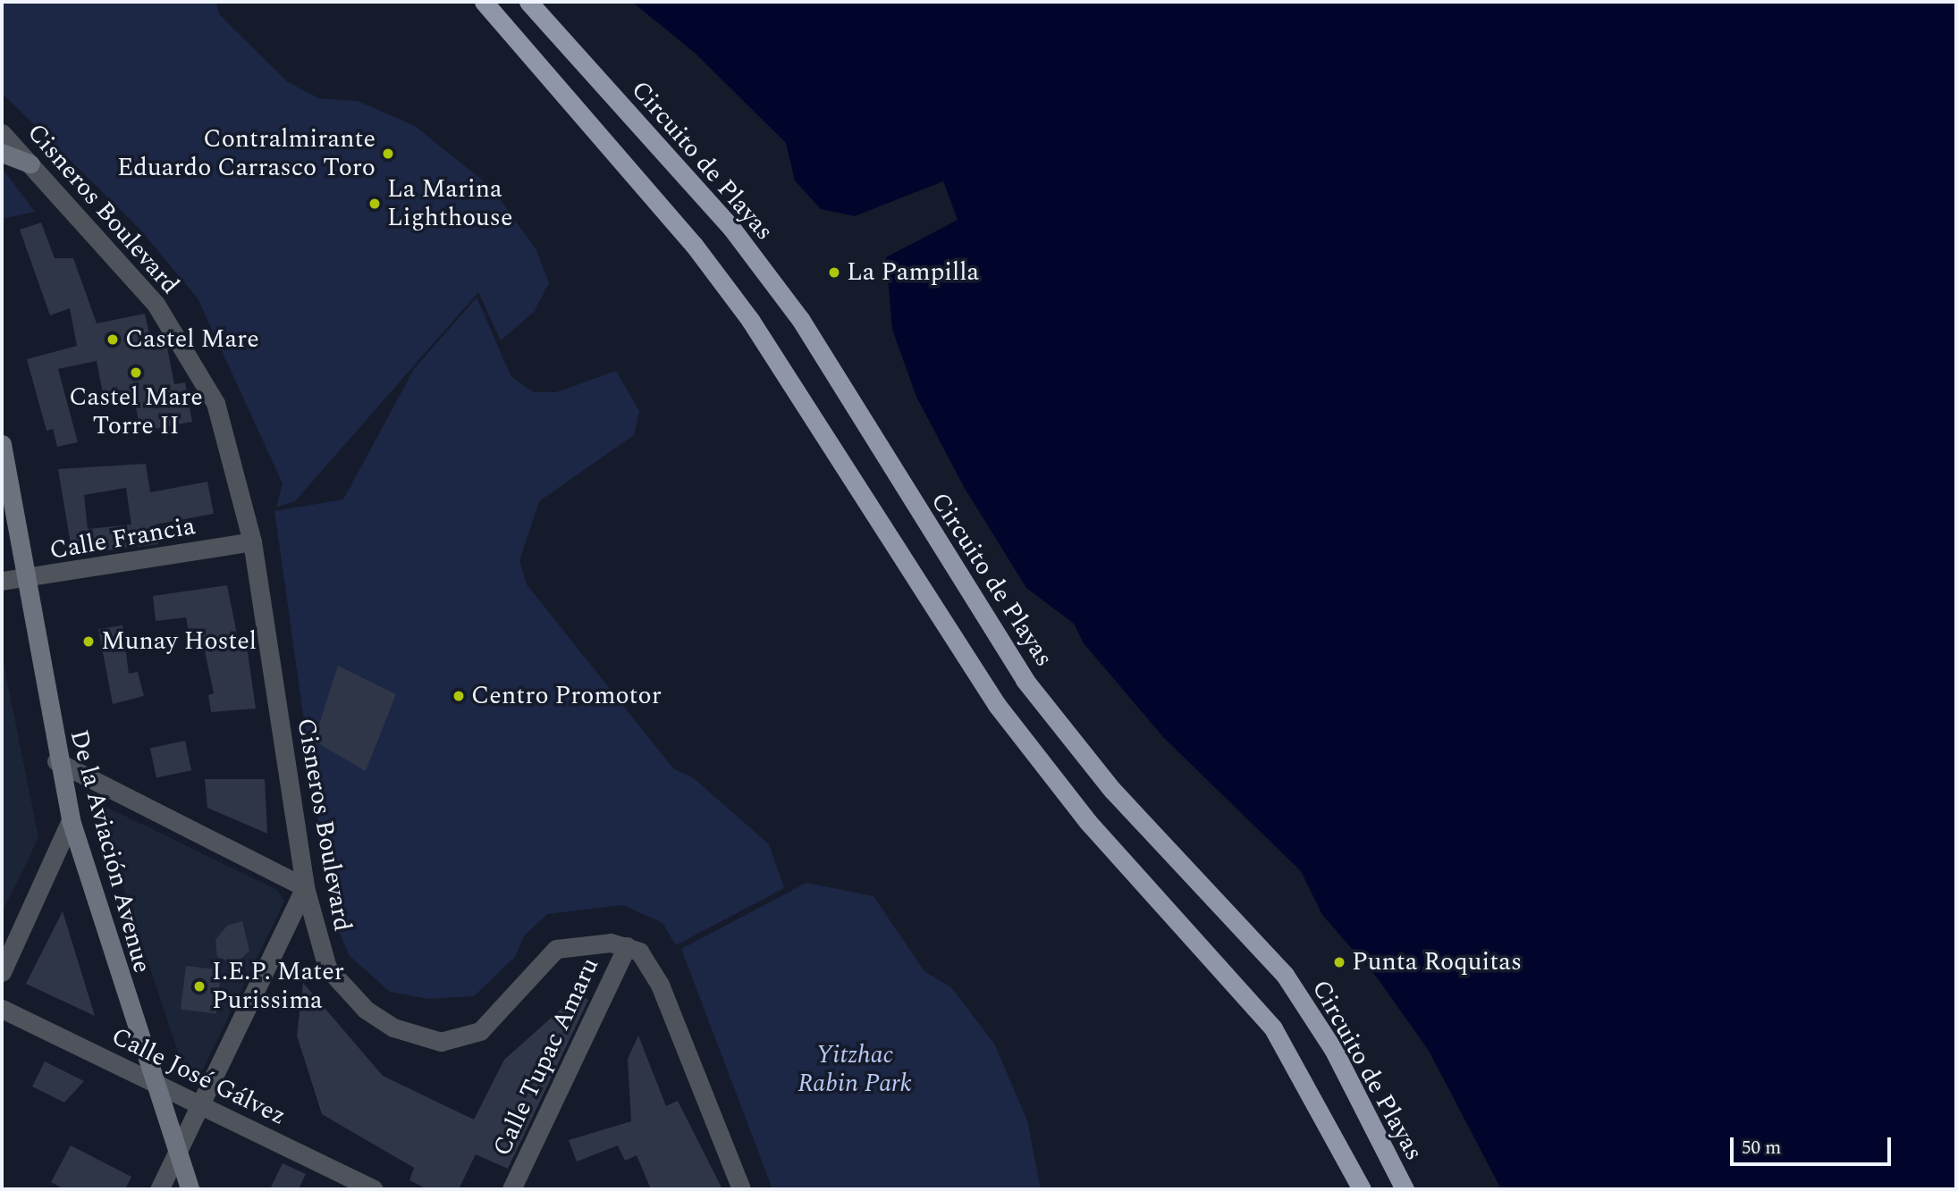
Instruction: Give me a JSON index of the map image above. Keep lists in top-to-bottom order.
{
  "streets": {
    "highway": ["Circuito de Playas"],
    "main road": ["De la Aviación Avenue"],
    "street": [
      "Cisneros Boulevard",
      "Calle Francia",
      "Calle Tupac Amaru",
      "Calle José Gálvez"
    ]
  },
  "crossings": [
    ["Cisneros Boulevard", "Calle Francia"],
    ["Cisneros Boulevard", "Calle Tupac Amaru"],
    ["Calle Francia", "De la Aviación Avenue"],
    ["De la Aviación Avenue", "Calle José Gálvez"]
  ],
  "parks": ["Yitzhac Rabin Park"],
  "places": [
    "Contralmirante Eduardo Carrasco Toro",
    "La Marina Lighthouse",
    "La Pampilla",
    "Castel Mare",
    "Castel Mare Torre II",
    "Munay Hostel",
    "Centro Promotor",
    "Punta Roquitas",
    "I.E.P. Mater Purissima"
  ],
  "scale_bar": "50 m"
}
